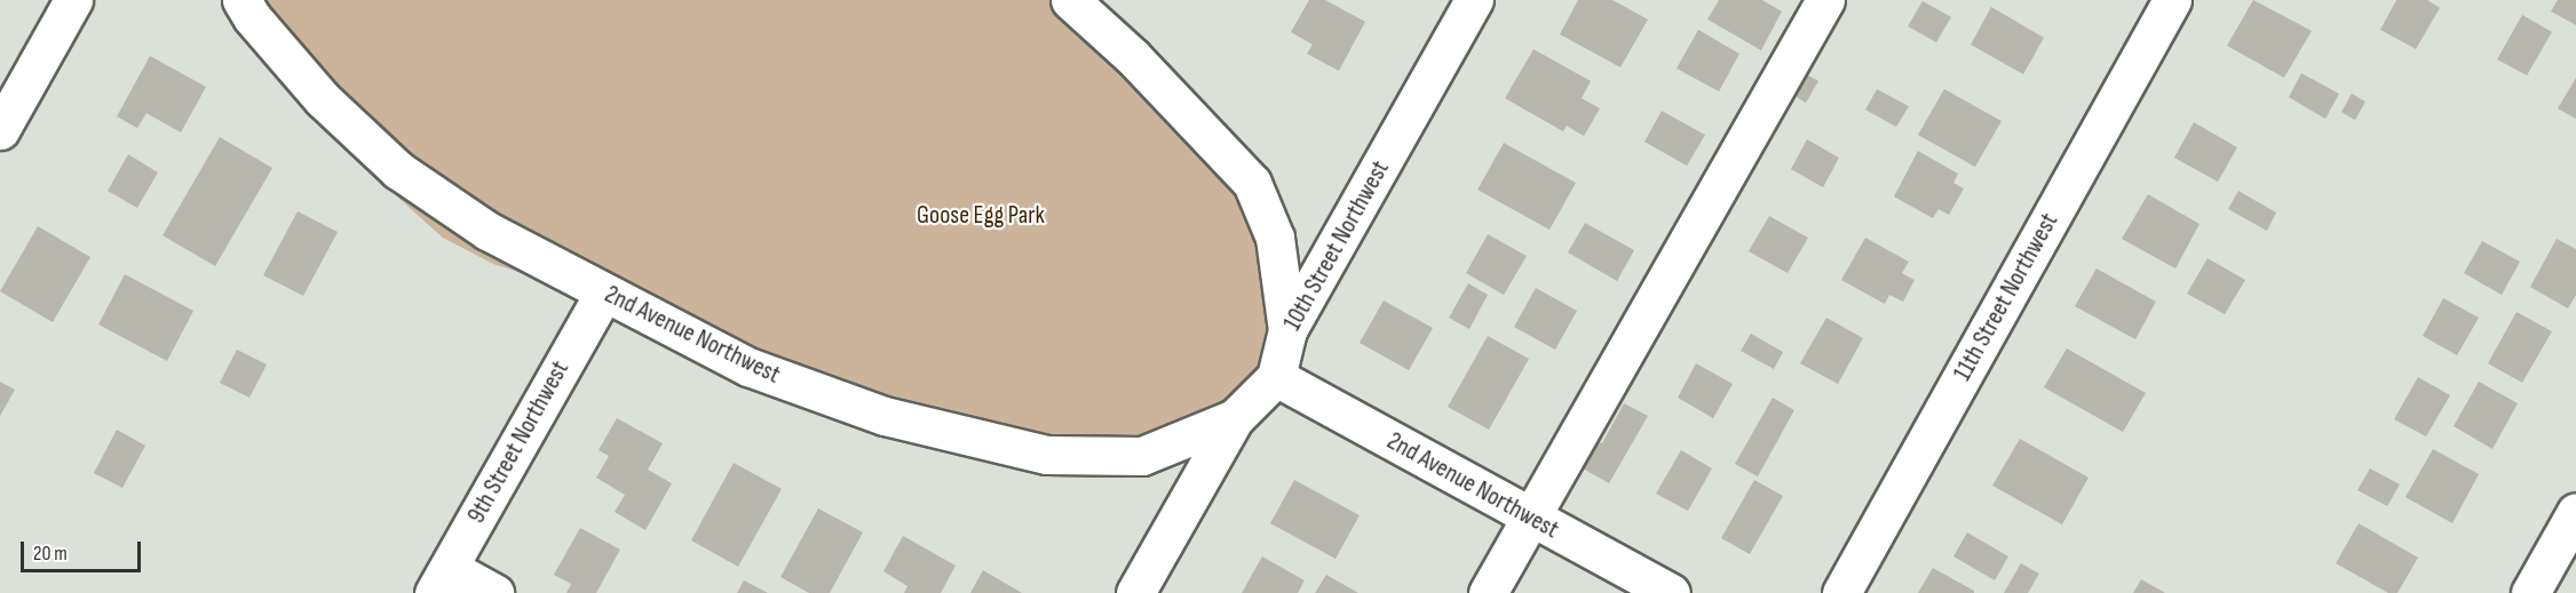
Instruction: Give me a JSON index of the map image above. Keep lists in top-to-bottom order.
{
  "streets": {
    "street": [
      "10th Street Northwest",
      "11th Street Northwest",
      "2nd Avenue Northwest",
      "9th Street Northwest"
    ]
  },
  "crossings": [
    ["10th Street Northwest", "2nd Avenue Northwest"],
    ["2nd Avenue Northwest", "9th Street Northwest"]
  ],
  "parks": ["Goose Egg Park"],
  "scale_bar": "20 m"
}
